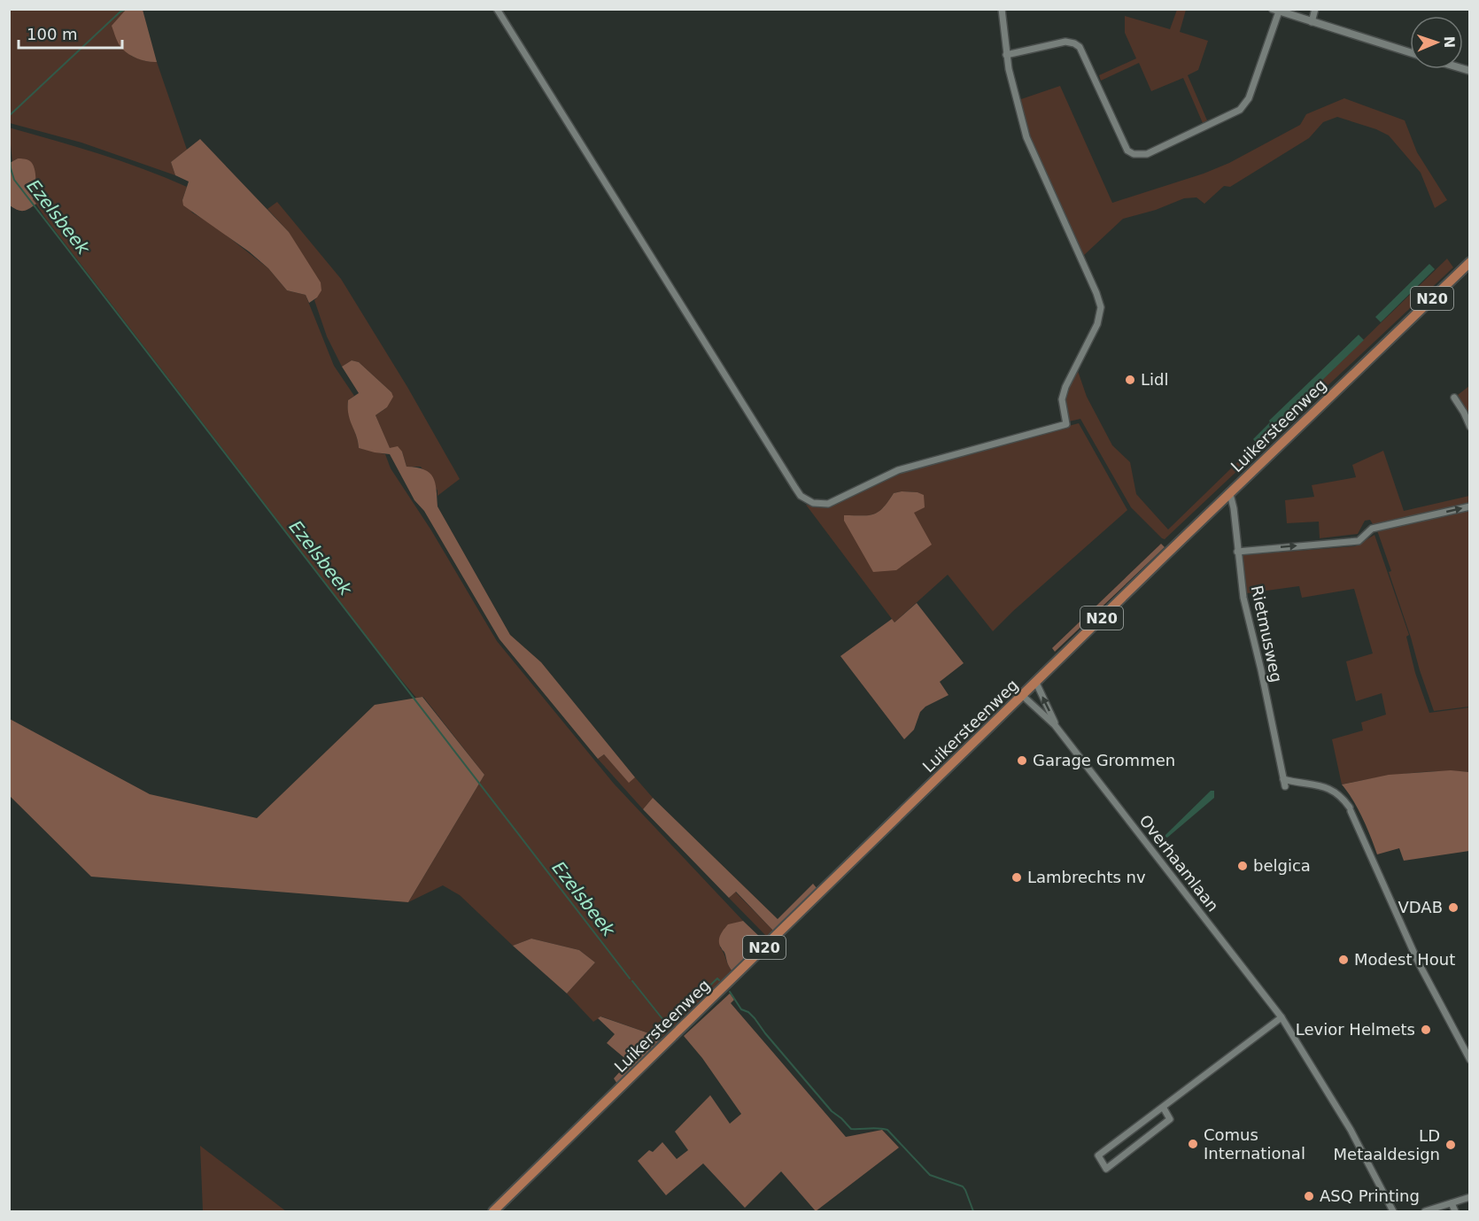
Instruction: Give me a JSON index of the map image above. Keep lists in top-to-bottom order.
{
  "streets": {
    "main road": ["N20", "Luikersteenweg"],
    "street": ["Rietmusweg", "Overhaamlaan"]
  },
  "crossings": [
    ["Luikersteenweg", "Rietmusweg"],
    ["Luikersteenweg", "Overhaamlaan"]
  ],
  "water": ["Ezelsbeek"],
  "places": [
    "Lidl",
    "Garage Grommen",
    "belgica",
    "Lambrechts nv",
    "VDAB",
    "Modest Hout",
    "Levior Helmets",
    "Comus International",
    "LD Metaaldesign",
    "ASQ Printing"
  ],
  "scale_bar": "100 m",
  "north": "right"
}
